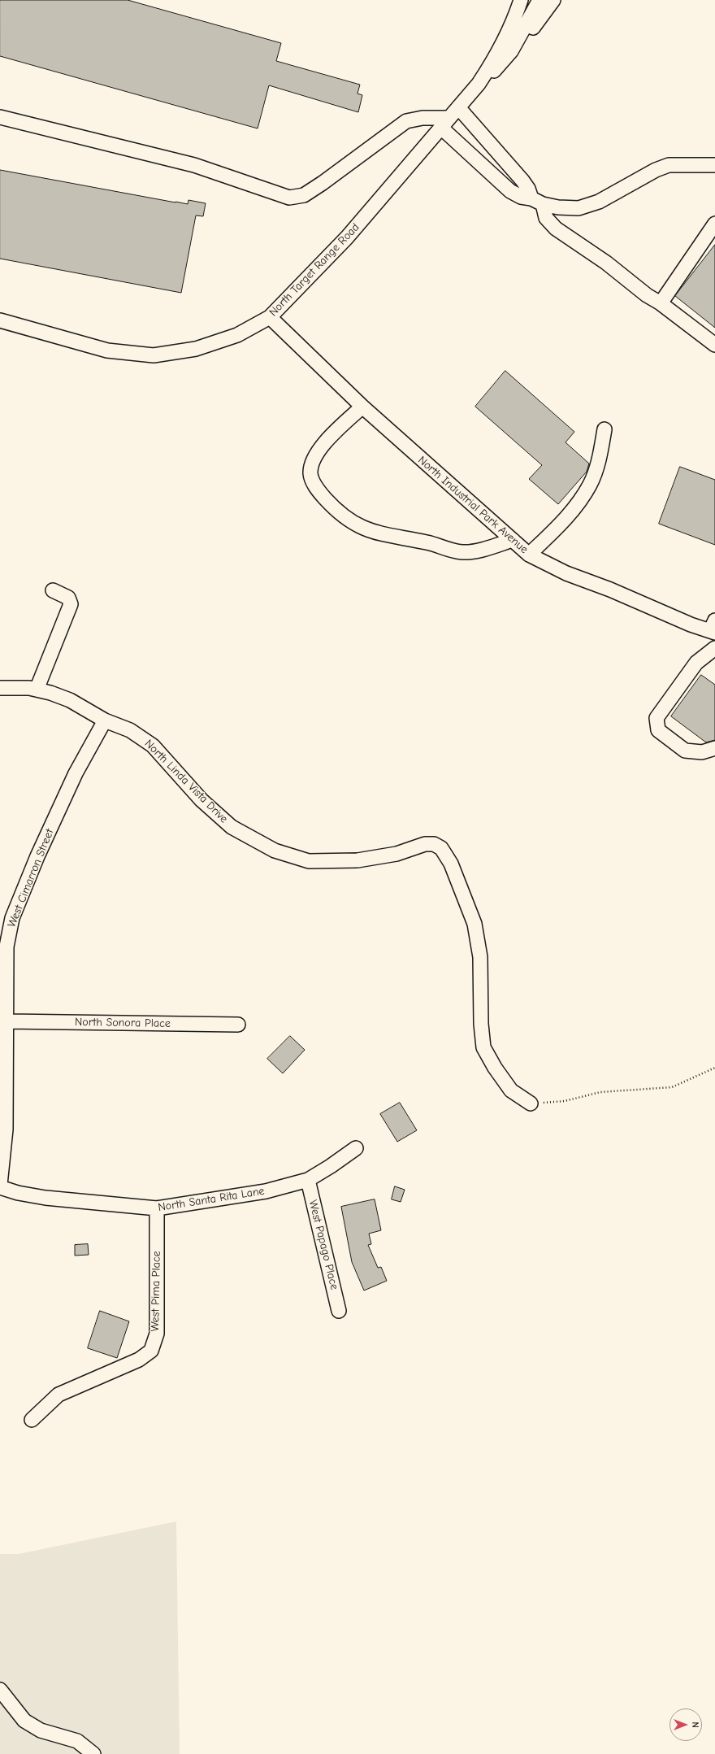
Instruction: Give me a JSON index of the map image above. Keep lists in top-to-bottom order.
{
  "streets": {
    "street": [
      "North Target Range Road",
      "North Industrial Park Avenue",
      "North Linda Vista Drive",
      "West Cimarron Street",
      "North Sonora Place",
      "North Santa Rita Lane",
      "West Papago Place",
      "West Pima Place"
    ]
  },
  "crossings": [
    ["North Target Range Road", "North Industrial Park Avenue"],
    ["North Linda Vista Drive", "West Cimarron Street"],
    ["West Cimarron Street", "North Sonora Place"],
    ["West Cimarron Street", "North Santa Rita Lane"],
    ["North Santa Rita Lane", "West Papago Place"],
    ["North Santa Rita Lane", "West Pima Place"]
  ],
  "north": "right"
}
